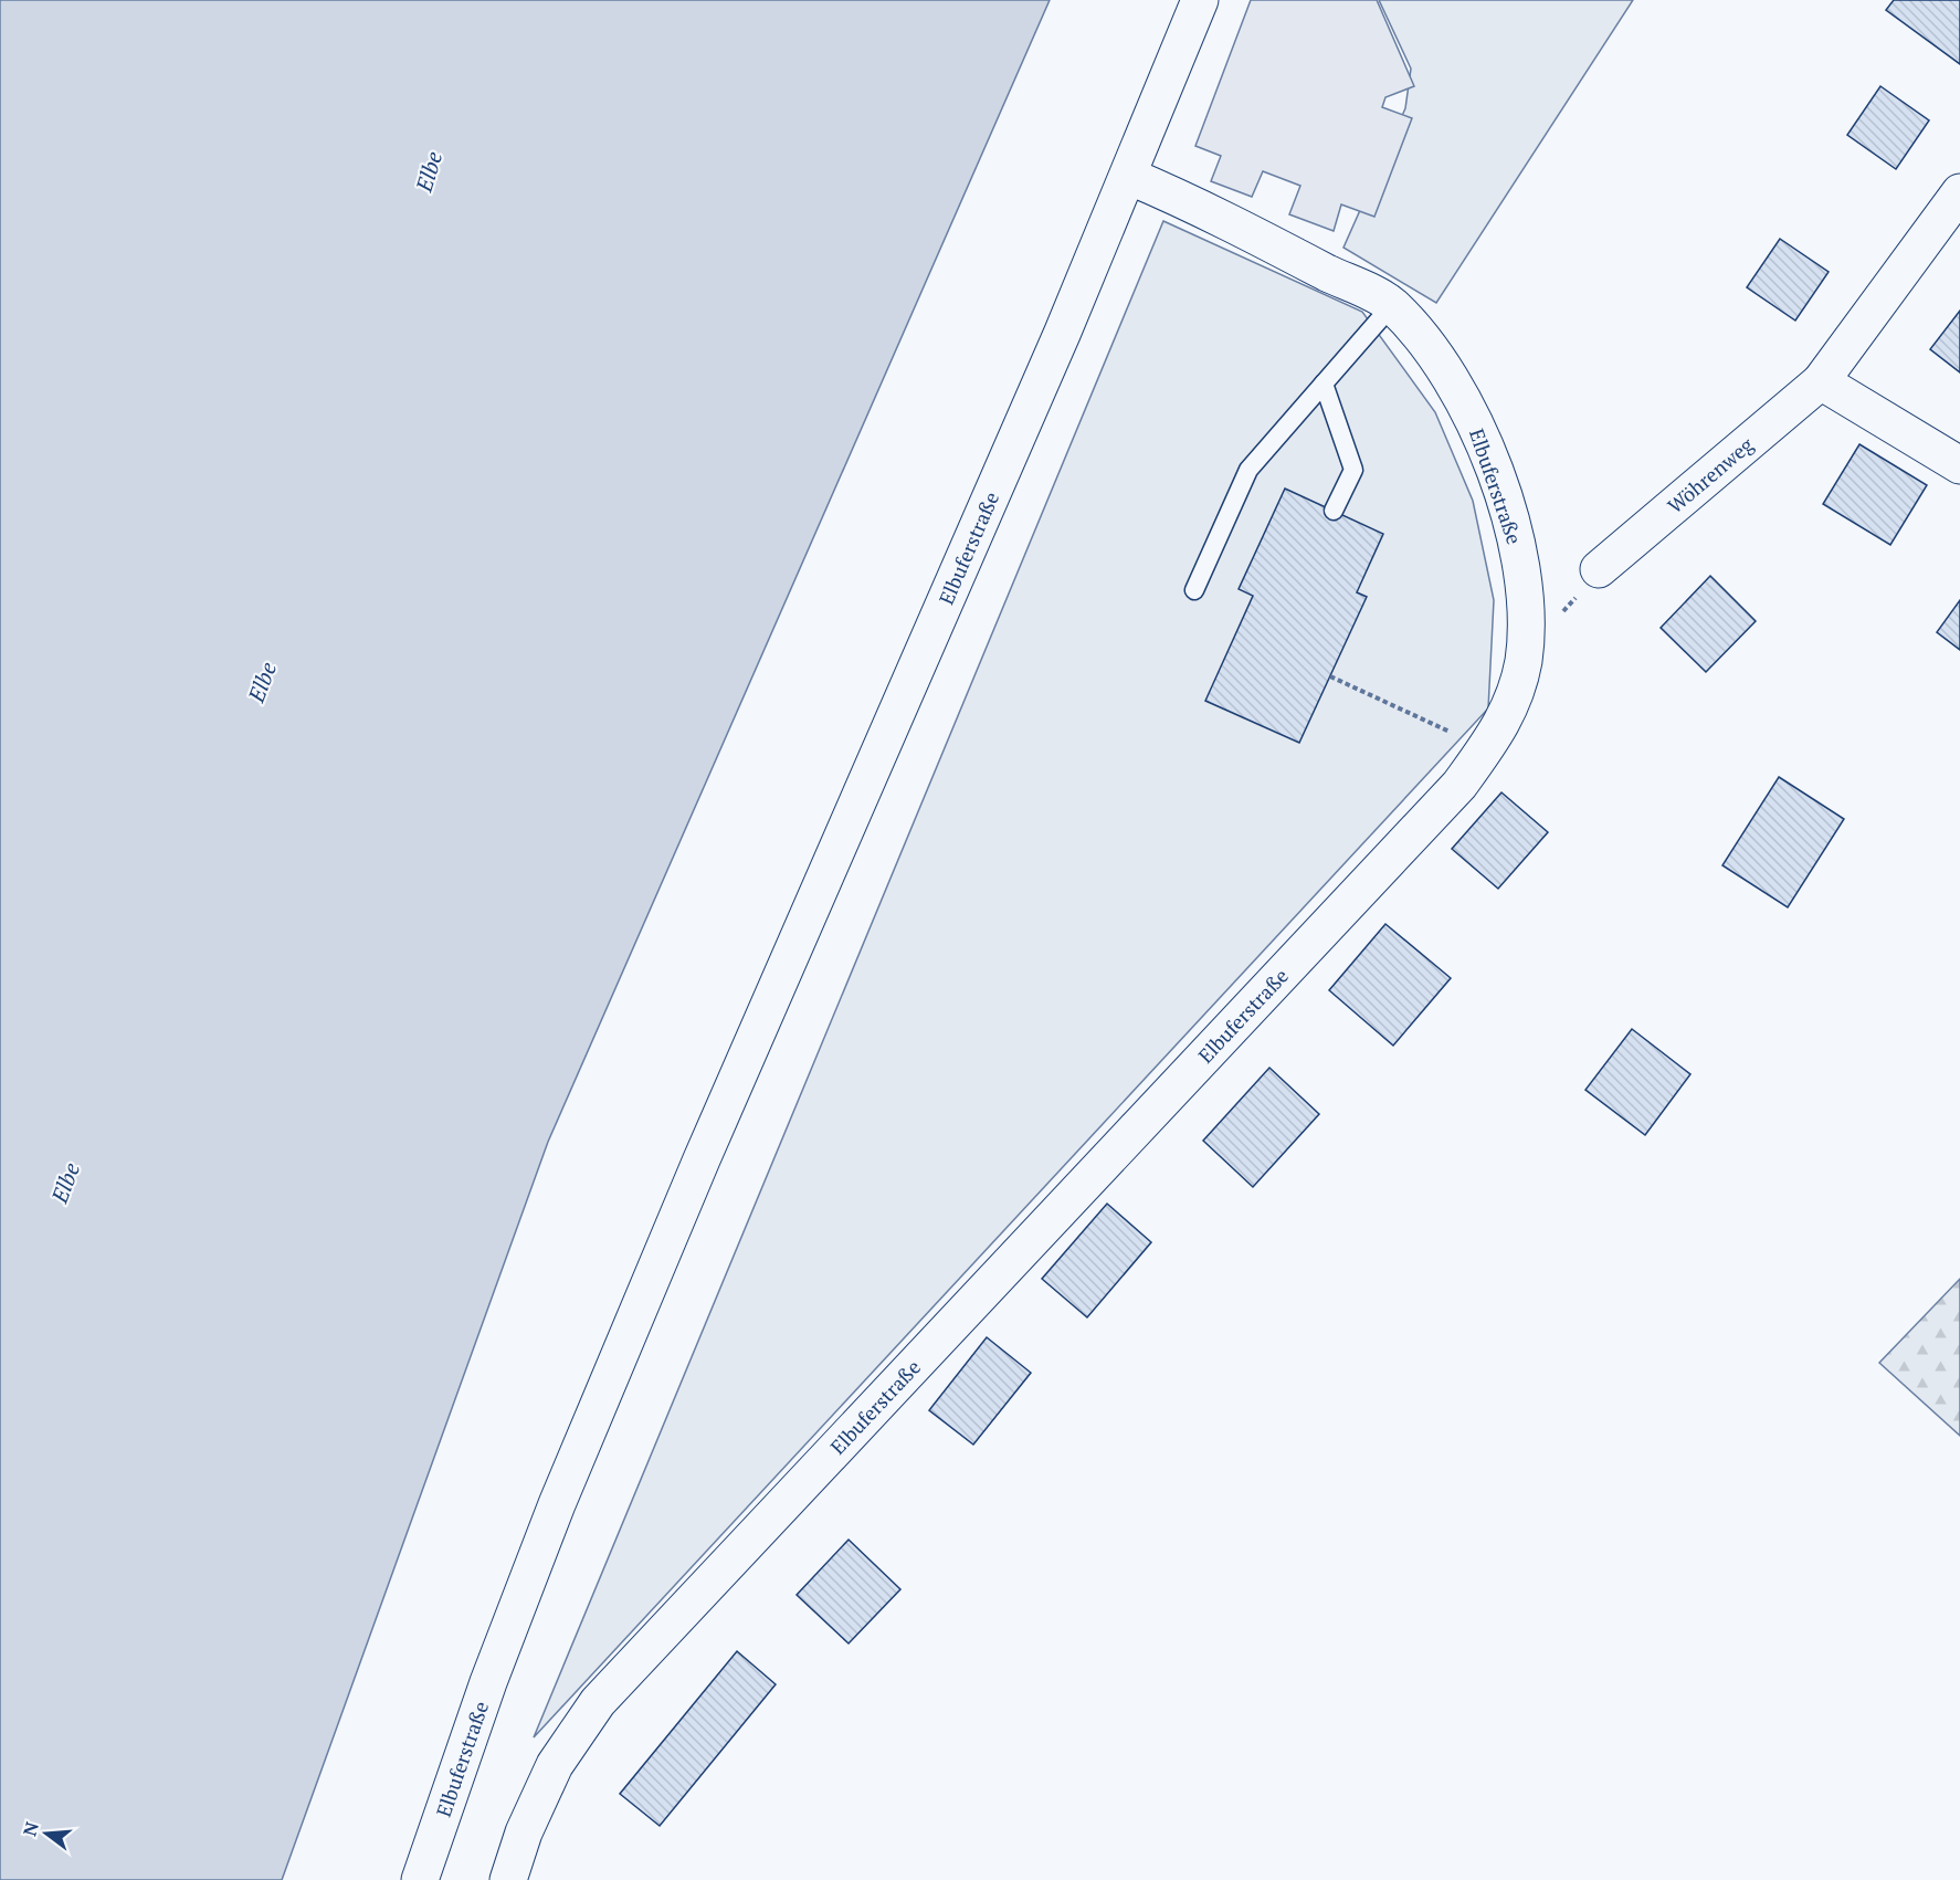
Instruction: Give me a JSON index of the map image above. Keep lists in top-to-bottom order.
{
  "streets": {
    "street": ["Wöhrenweg", "Elbuferstraße"]
  },
  "water": ["Elbe"],
  "north": "left"
}
